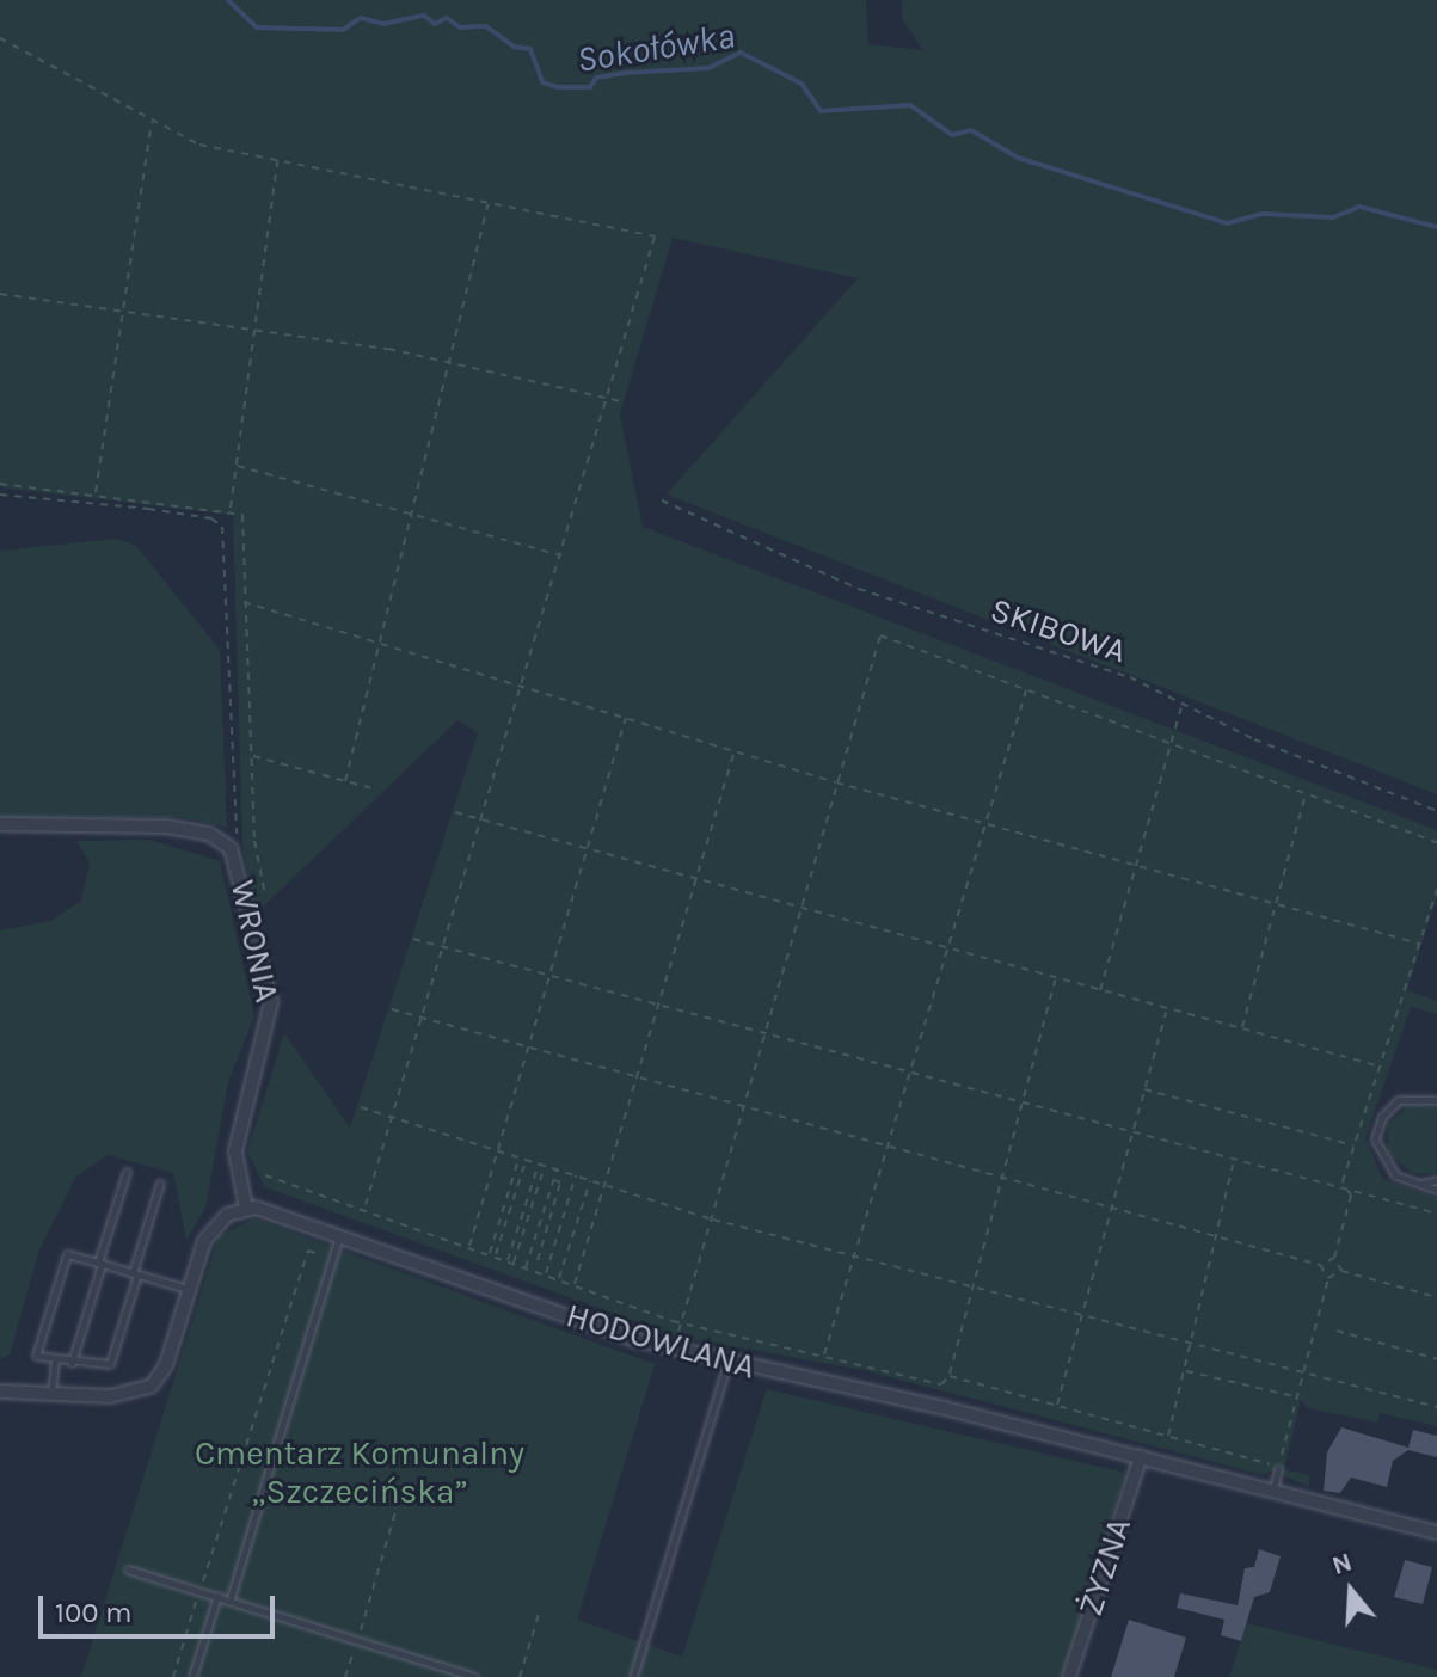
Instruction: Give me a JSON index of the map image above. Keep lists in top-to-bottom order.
{
  "streets": {
    "street": ["WRONIA", "HODOWLANA", "ŻYZNA"],
    "path": ["SKIBOWA"]
  },
  "crossings": [
    ["WRONIA", "HODOWLANA"],
    ["HODOWLANA", "ŻYZNA"]
  ],
  "water": ["Sokołówka"],
  "parks": ["Cmentarz Komunalny „Szczecińska”"],
  "scale_bar": "100 m",
  "north": "top"
}
